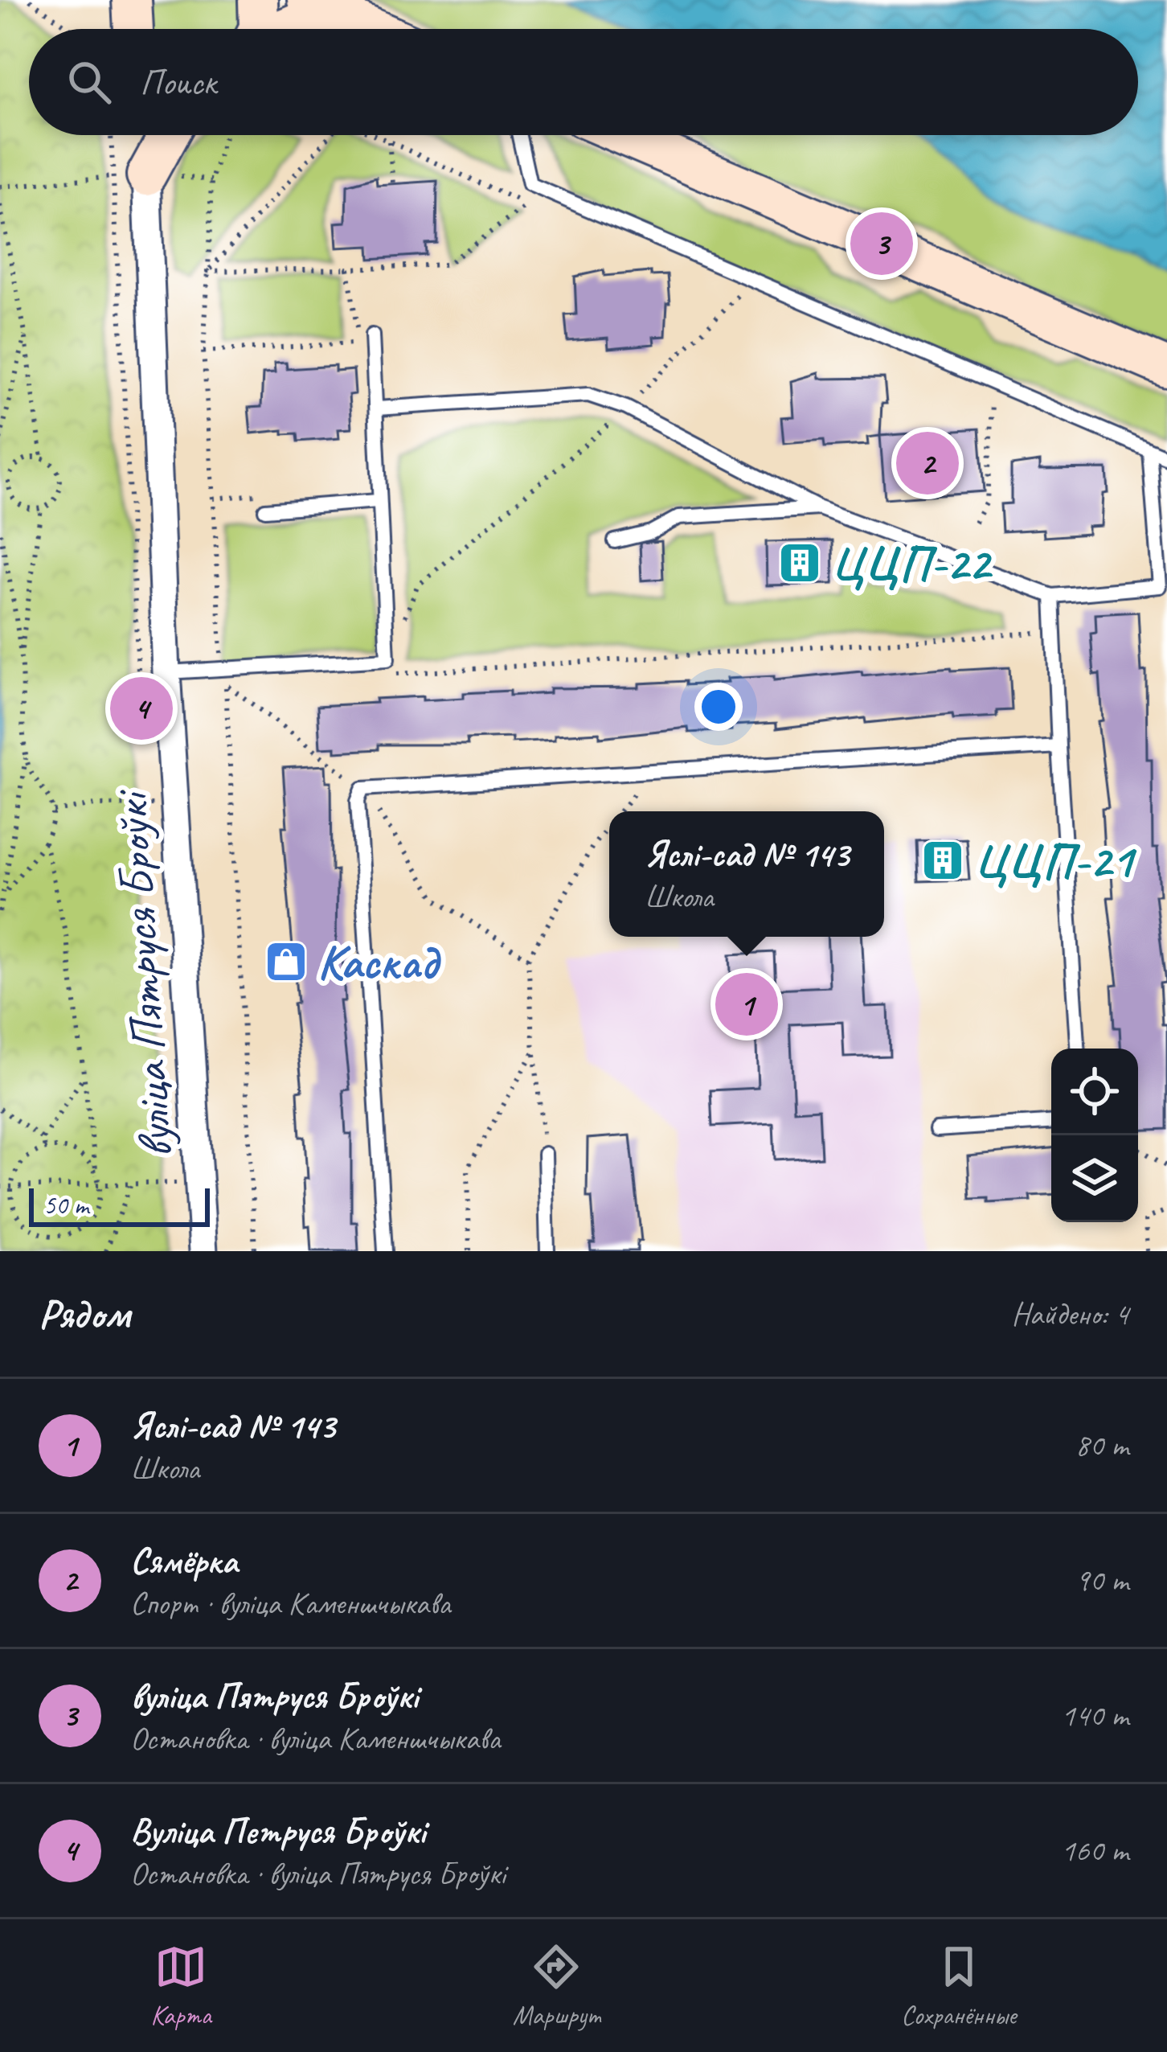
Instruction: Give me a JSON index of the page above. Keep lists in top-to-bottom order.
{
  "streets": {
    "street": ["вуліца Пятруся Броўкі"]
  },
  "places": {
    "building": ["ЦЦП-22", "ЦЦП-21"],
    "shop": ["Каскад"]
  },
  "scale_bar": "50 m",
  "page": {
    "search": "Поиск",
    "pins": [
      "3",
      "2",
      "4",
      "1"
    ],
    "popup": ["Яслі-сад № 143", "Школа"],
    "scale": "50 m",
    "heading": ["Рядом", "Найдено: 4"],
    "list": [
      {
        "mark": "1",
        "name": "Яслі-сад № 143",
        "note": "Школа",
        "value": "80 m"
      },
      {
        "mark": "2",
        "name": "Сямёрка",
        "note": "Спорт · вуліца Каменшчыкава",
        "value": "90 m"
      },
      {
        "mark": "3",
        "name": "вуліца Пятруся Броўкі",
        "note": "Остановка · вуліца Каменшчыкава",
        "value": "140 m"
      },
      {
        "mark": "4",
        "name": "Вуліца Петруся Броўкі",
        "note": "Остановка · вуліца Пятруся Броўкі",
        "value": "160 m"
      }
    ],
    "nav": ["Карта", "Маршрут", "Сохранённые"]
  }
}
